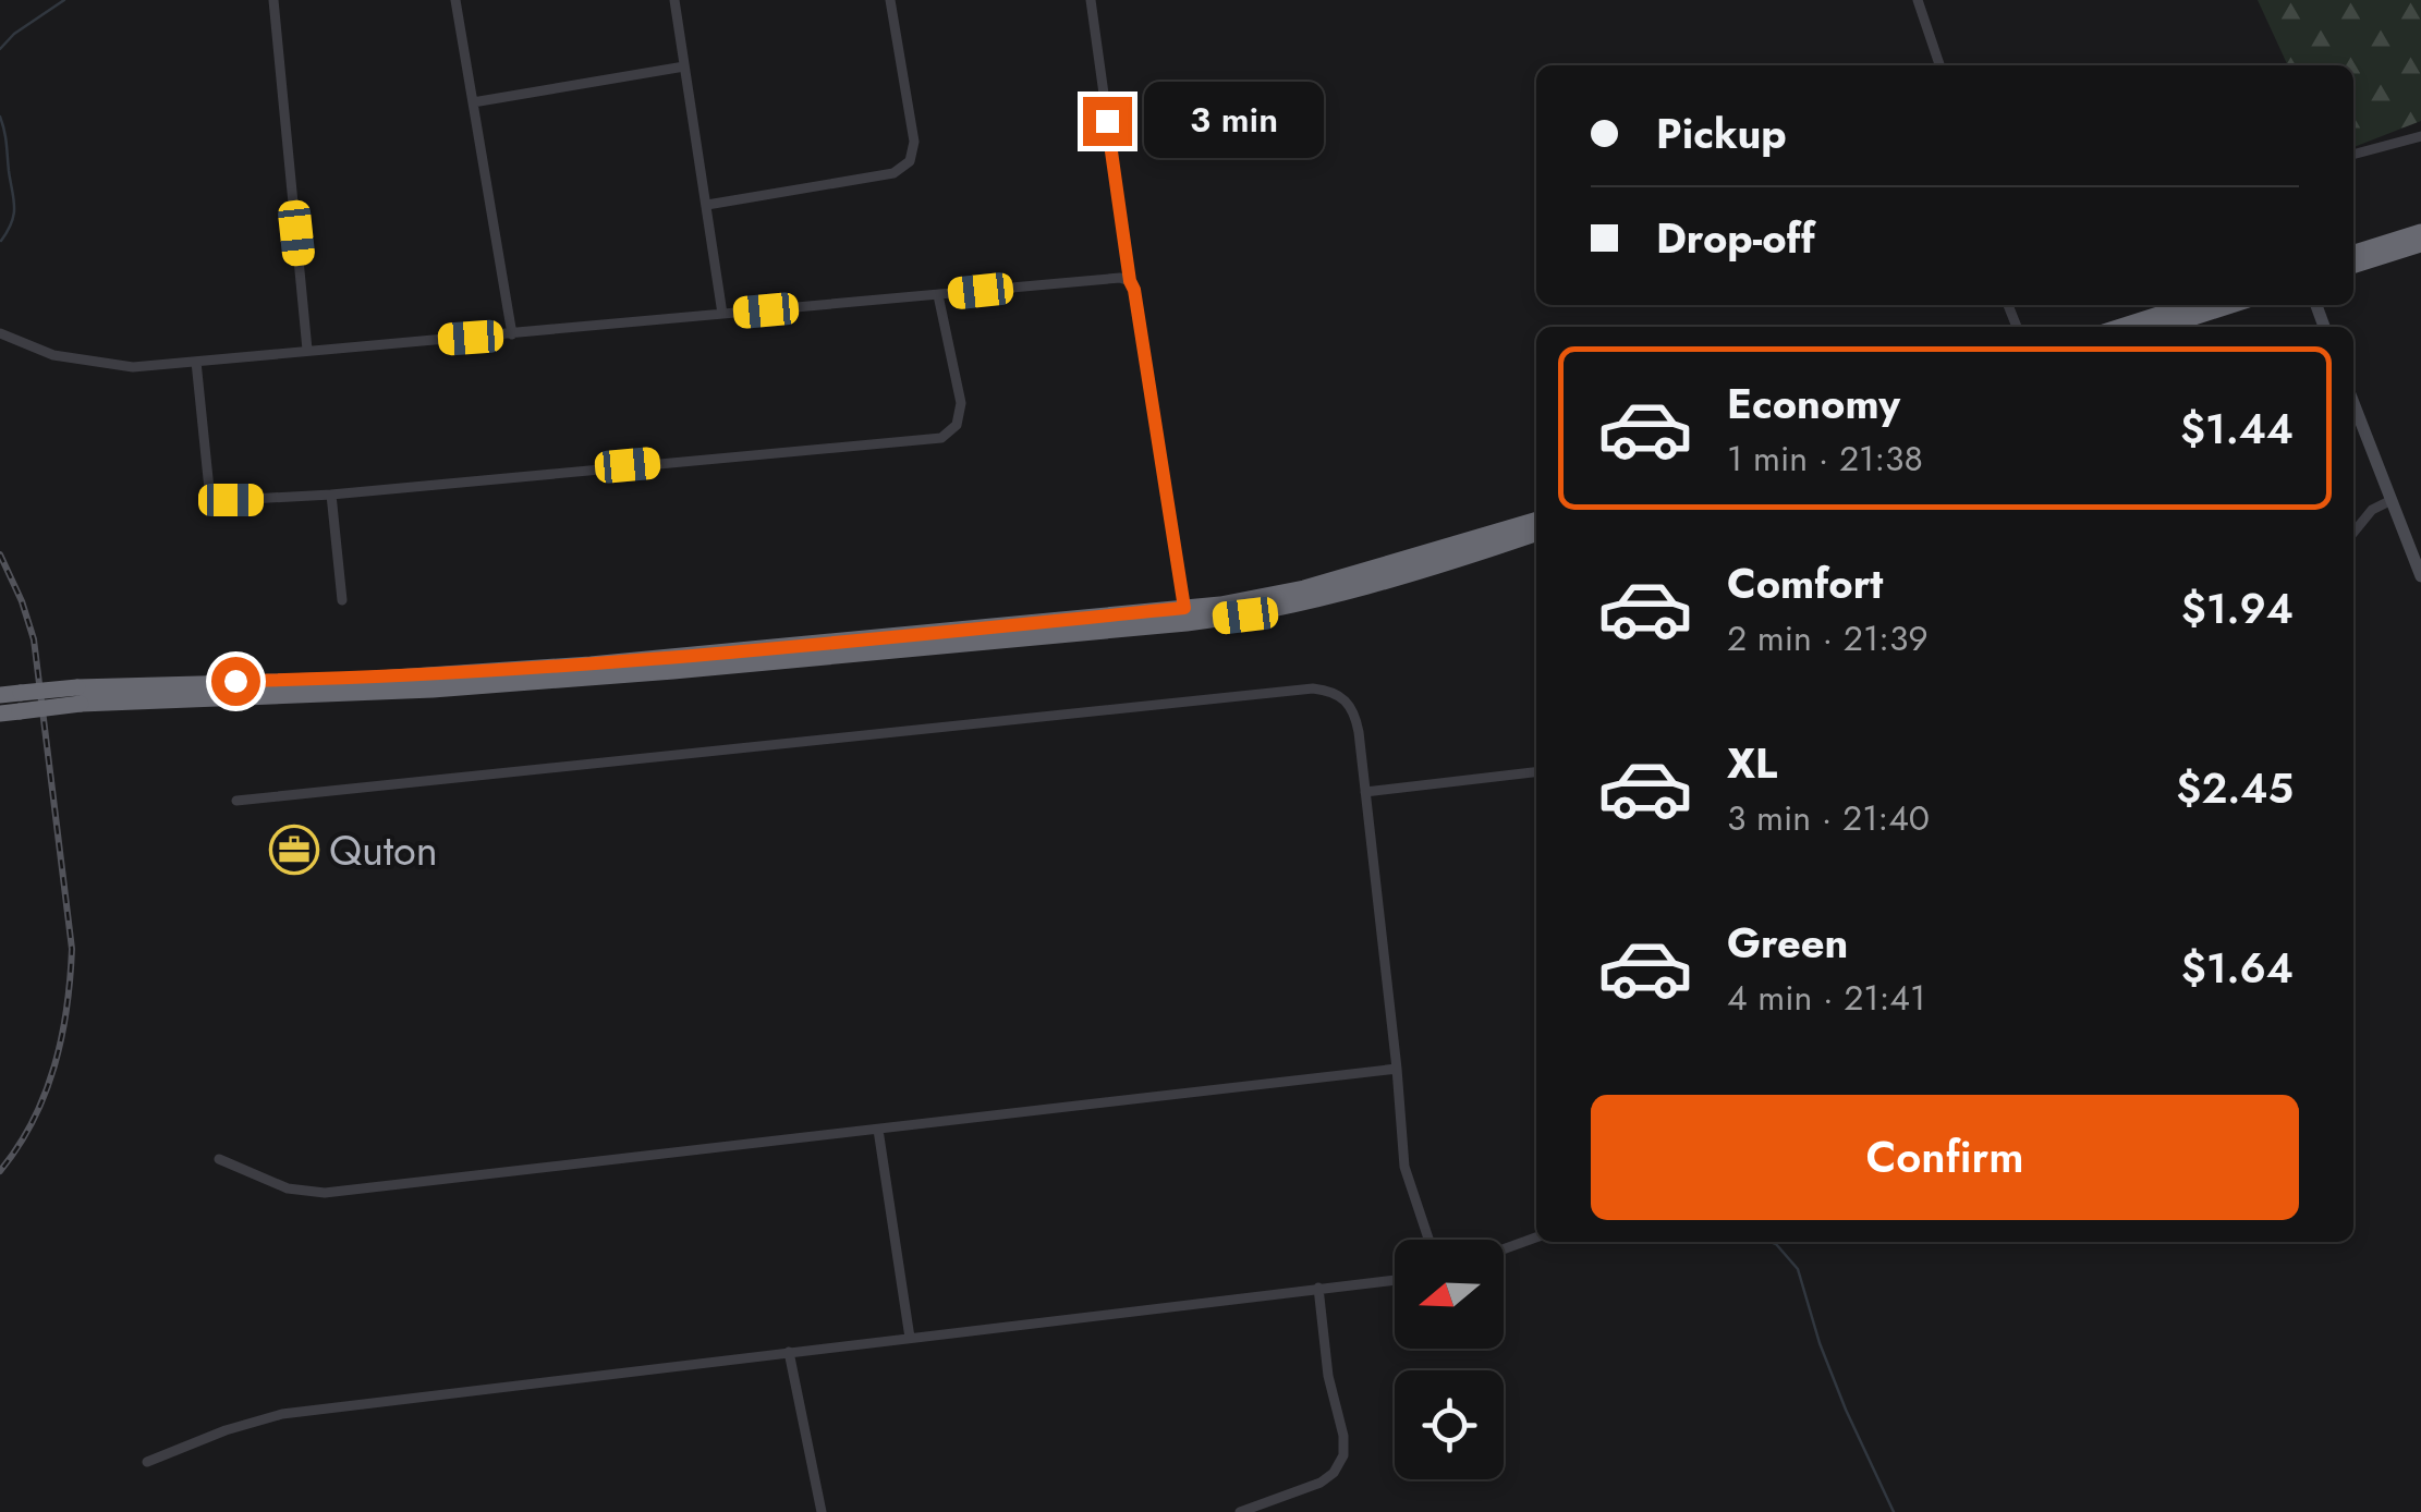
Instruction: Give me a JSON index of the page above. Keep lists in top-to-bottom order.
{
  "places": {
    "office": ["Quton"]
  },
  "north": "left",
  "page": {
    "banner": ["Pickup", "Drop-off"],
    "bubble": "3 min",
    "list": [
      {
        "name": "Economy",
        "note": "1 min · 21:38",
        "value": "$1.44"
      },
      {
        "name": "Comfort",
        "note": "2 min · 21:39",
        "value": "$1.94"
      },
      {
        "name": "XL",
        "note": "3 min · 21:40",
        "value": "$2.45"
      },
      {
        "name": "Green",
        "note": "4 min · 21:41",
        "value": "$1.64"
      }
    ],
    "buttons": "Confirm"
  }
}
